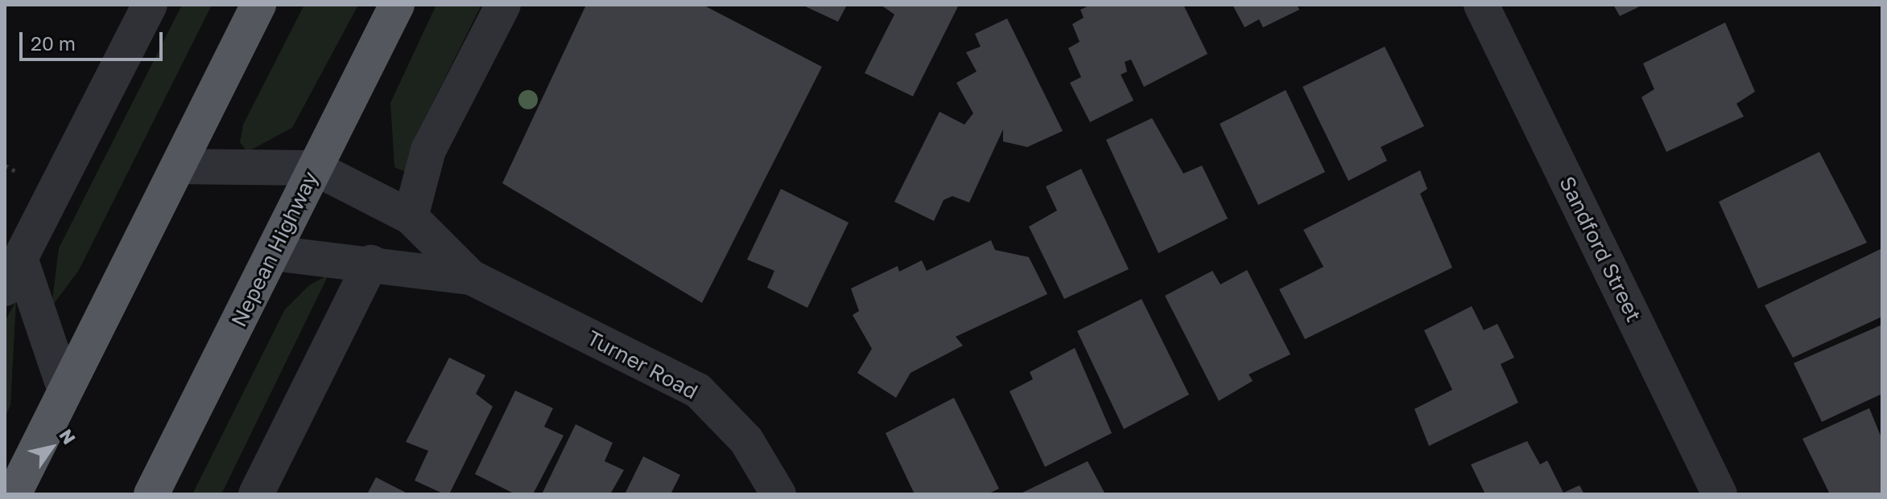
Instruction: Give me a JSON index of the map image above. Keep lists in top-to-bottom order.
{
  "streets": {
    "highway": ["Nepean Highway"],
    "street": ["Sandford Street", "Turner Road"]
  },
  "crossings": [
    ["Nepean Highway", "Turner Road"]
  ],
  "scale_bar": "20 m",
  "north": "top right"
}
